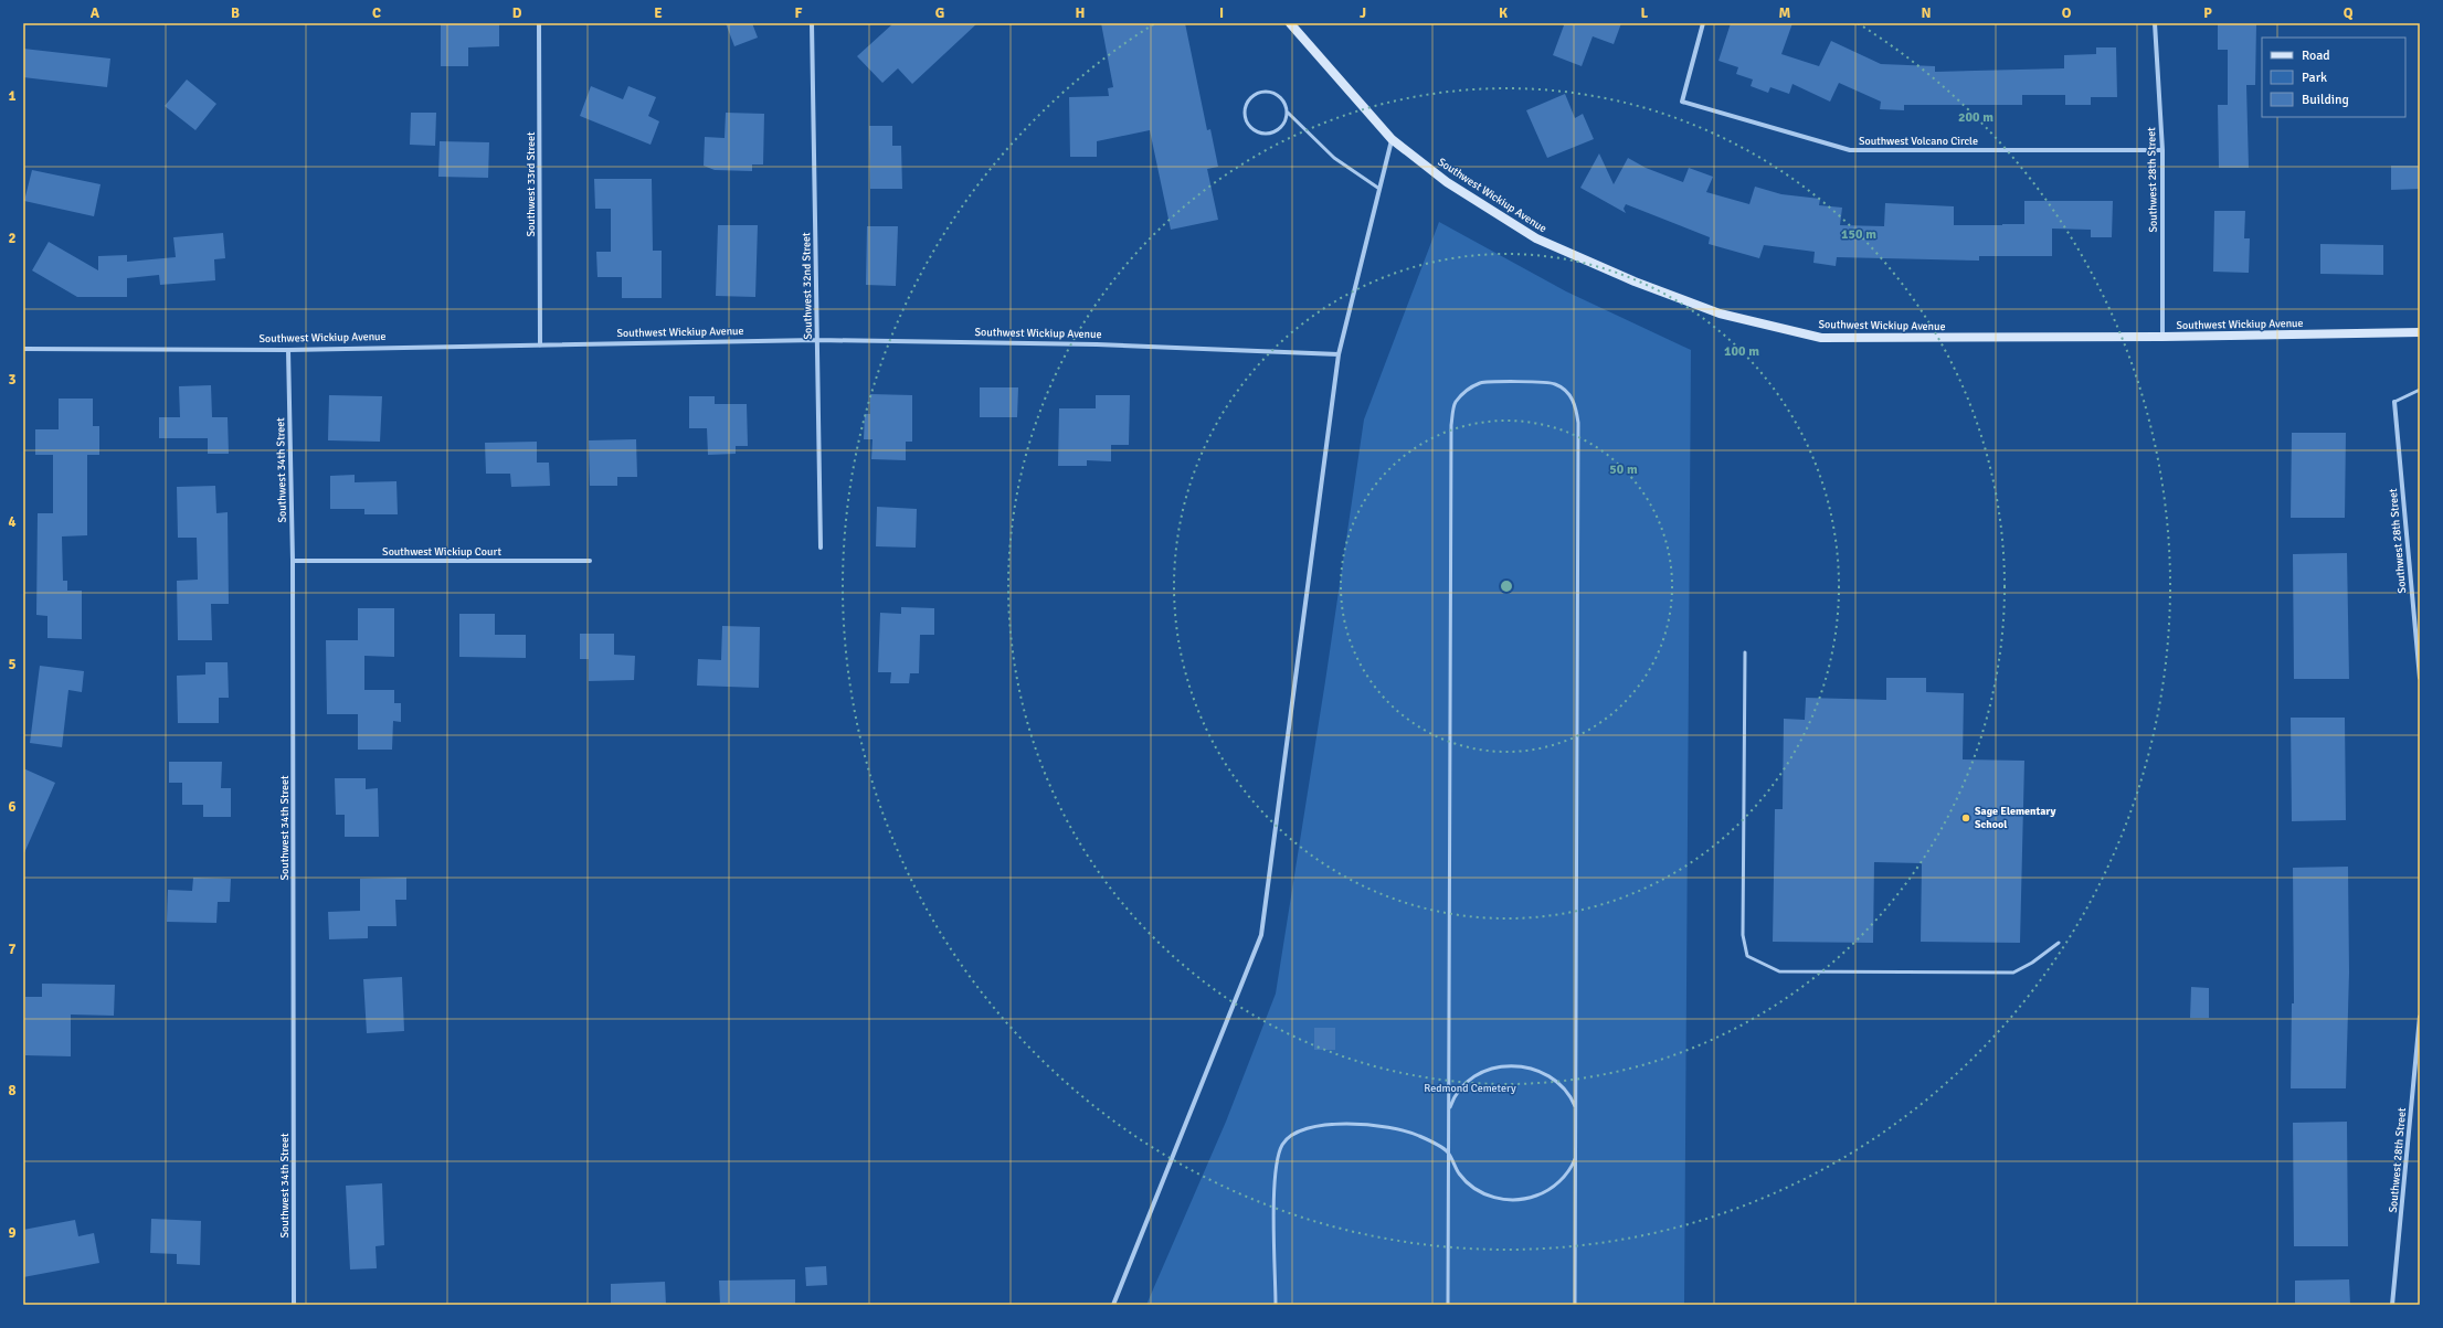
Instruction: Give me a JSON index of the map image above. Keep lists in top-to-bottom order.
{
  "streets": {
    "street": [
      "Southwest Volcano Circle",
      "Southwest 28th Street",
      "Southwest 33rd Street",
      "Southwest Wickiup Avenue",
      "Southwest 32nd Street",
      "Southwest 34th Street",
      "Southwest Wickiup Court"
    ]
  },
  "crossings": [
    ["Southwest Volcano Circle", "Southwest 28th Street"],
    ["Southwest 28th Street", "Southwest Wickiup Avenue"],
    ["Southwest 33rd Street", "Southwest Wickiup Avenue"],
    ["Southwest Wickiup Avenue", "Southwest 32nd Street"],
    ["Southwest Wickiup Avenue", "Southwest 34th Street"],
    ["Southwest 34th Street", "Southwest Wickiup Court"]
  ],
  "parks": ["Redmond Cemetery"],
  "places": ["Sage Elementary School"],
  "legend": ["Road", "Park", "Building"],
  "grid": {
    "columns": [
      "A",
      "B",
      "C",
      "D",
      "E",
      "F",
      "G",
      "H",
      "I",
      "J",
      "K",
      "L",
      "M",
      "N",
      "O",
      "P",
      "Q"
    ],
    "rows": [
      "1",
      "2",
      "3",
      "4",
      "5",
      "6",
      "7",
      "8",
      "9"
    ]
  },
  "rings": [
    "200 m",
    "150 m",
    "100 m",
    "50 m"
  ]
}
